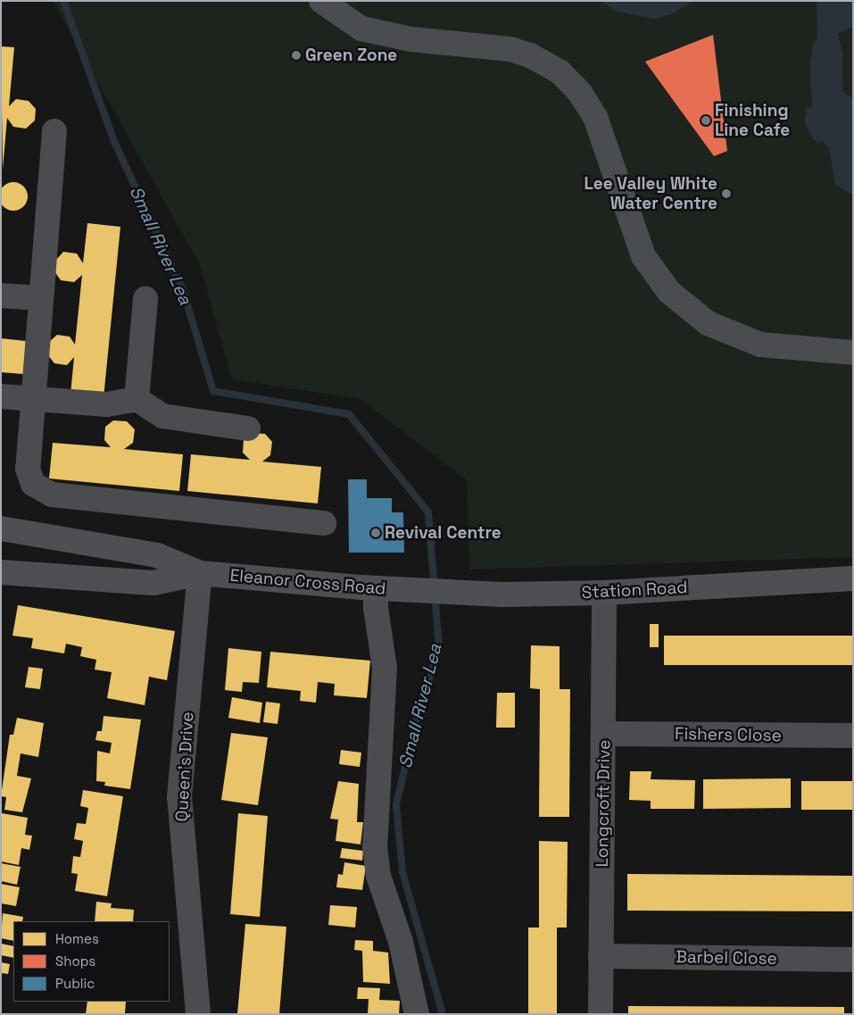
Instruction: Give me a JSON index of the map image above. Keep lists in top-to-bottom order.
{
  "streets": {
    "main road": ["Eleanor Cross Road", "Station Road"],
    "street": [
      "Fishers Close",
      "Queen's Drive",
      "Longcroft Drive",
      "Barbel Close"
    ]
  },
  "crossings": [
    ["Eleanor Cross Road", "Station Road"],
    ["Eleanor Cross Road", "Queen's Drive"],
    ["Station Road", "Longcroft Drive"],
    ["Fishers Close", "Longcroft Drive"],
    ["Longcroft Drive", "Barbel Close"]
  ],
  "water": ["Small River Lea"],
  "places": [
    "Green Zone",
    "Finishing Line Cafe",
    "Lee Valley White Water Centre",
    "Revival Centre"
  ],
  "legend": ["Homes", "Shops", "Public"]
}
